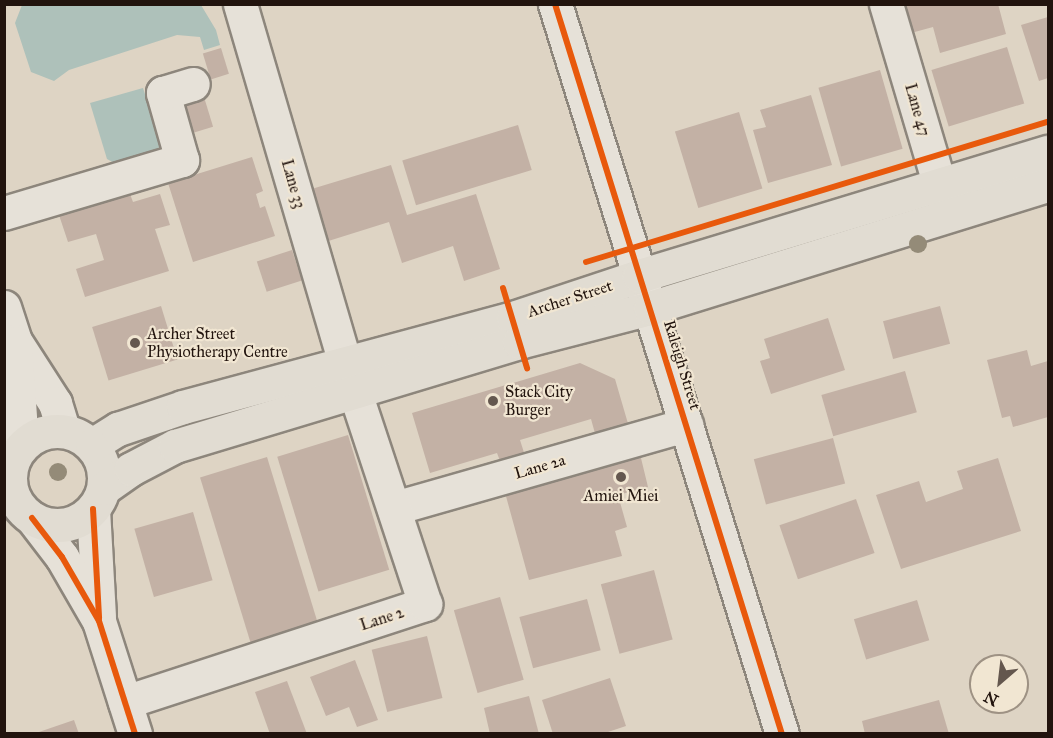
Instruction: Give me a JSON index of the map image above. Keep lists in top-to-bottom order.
{
  "streets": {
    "main road": ["Archer Street"],
    "street": [
      "Lane 47",
      "Lane 33",
      "Raleigh Street",
      "Lane 2a",
      "Lane 2"
    ]
  },
  "crossings": [
    ["Lane 47", "Archer Street"],
    ["Lane 33", "Archer Street"],
    ["Lane 33", "Lane 2"],
    ["Archer Street", "Raleigh Street"],
    ["Archer Street", "Lane 2"],
    ["Raleigh Street", "Lane 2a"],
    ["Lane 2a", "Lane 2"]
  ],
  "places": ["Archer Street Physiotherapy Centre", "Stack City Burger", "Amiei Miei"],
  "north": "bottom left"
}
